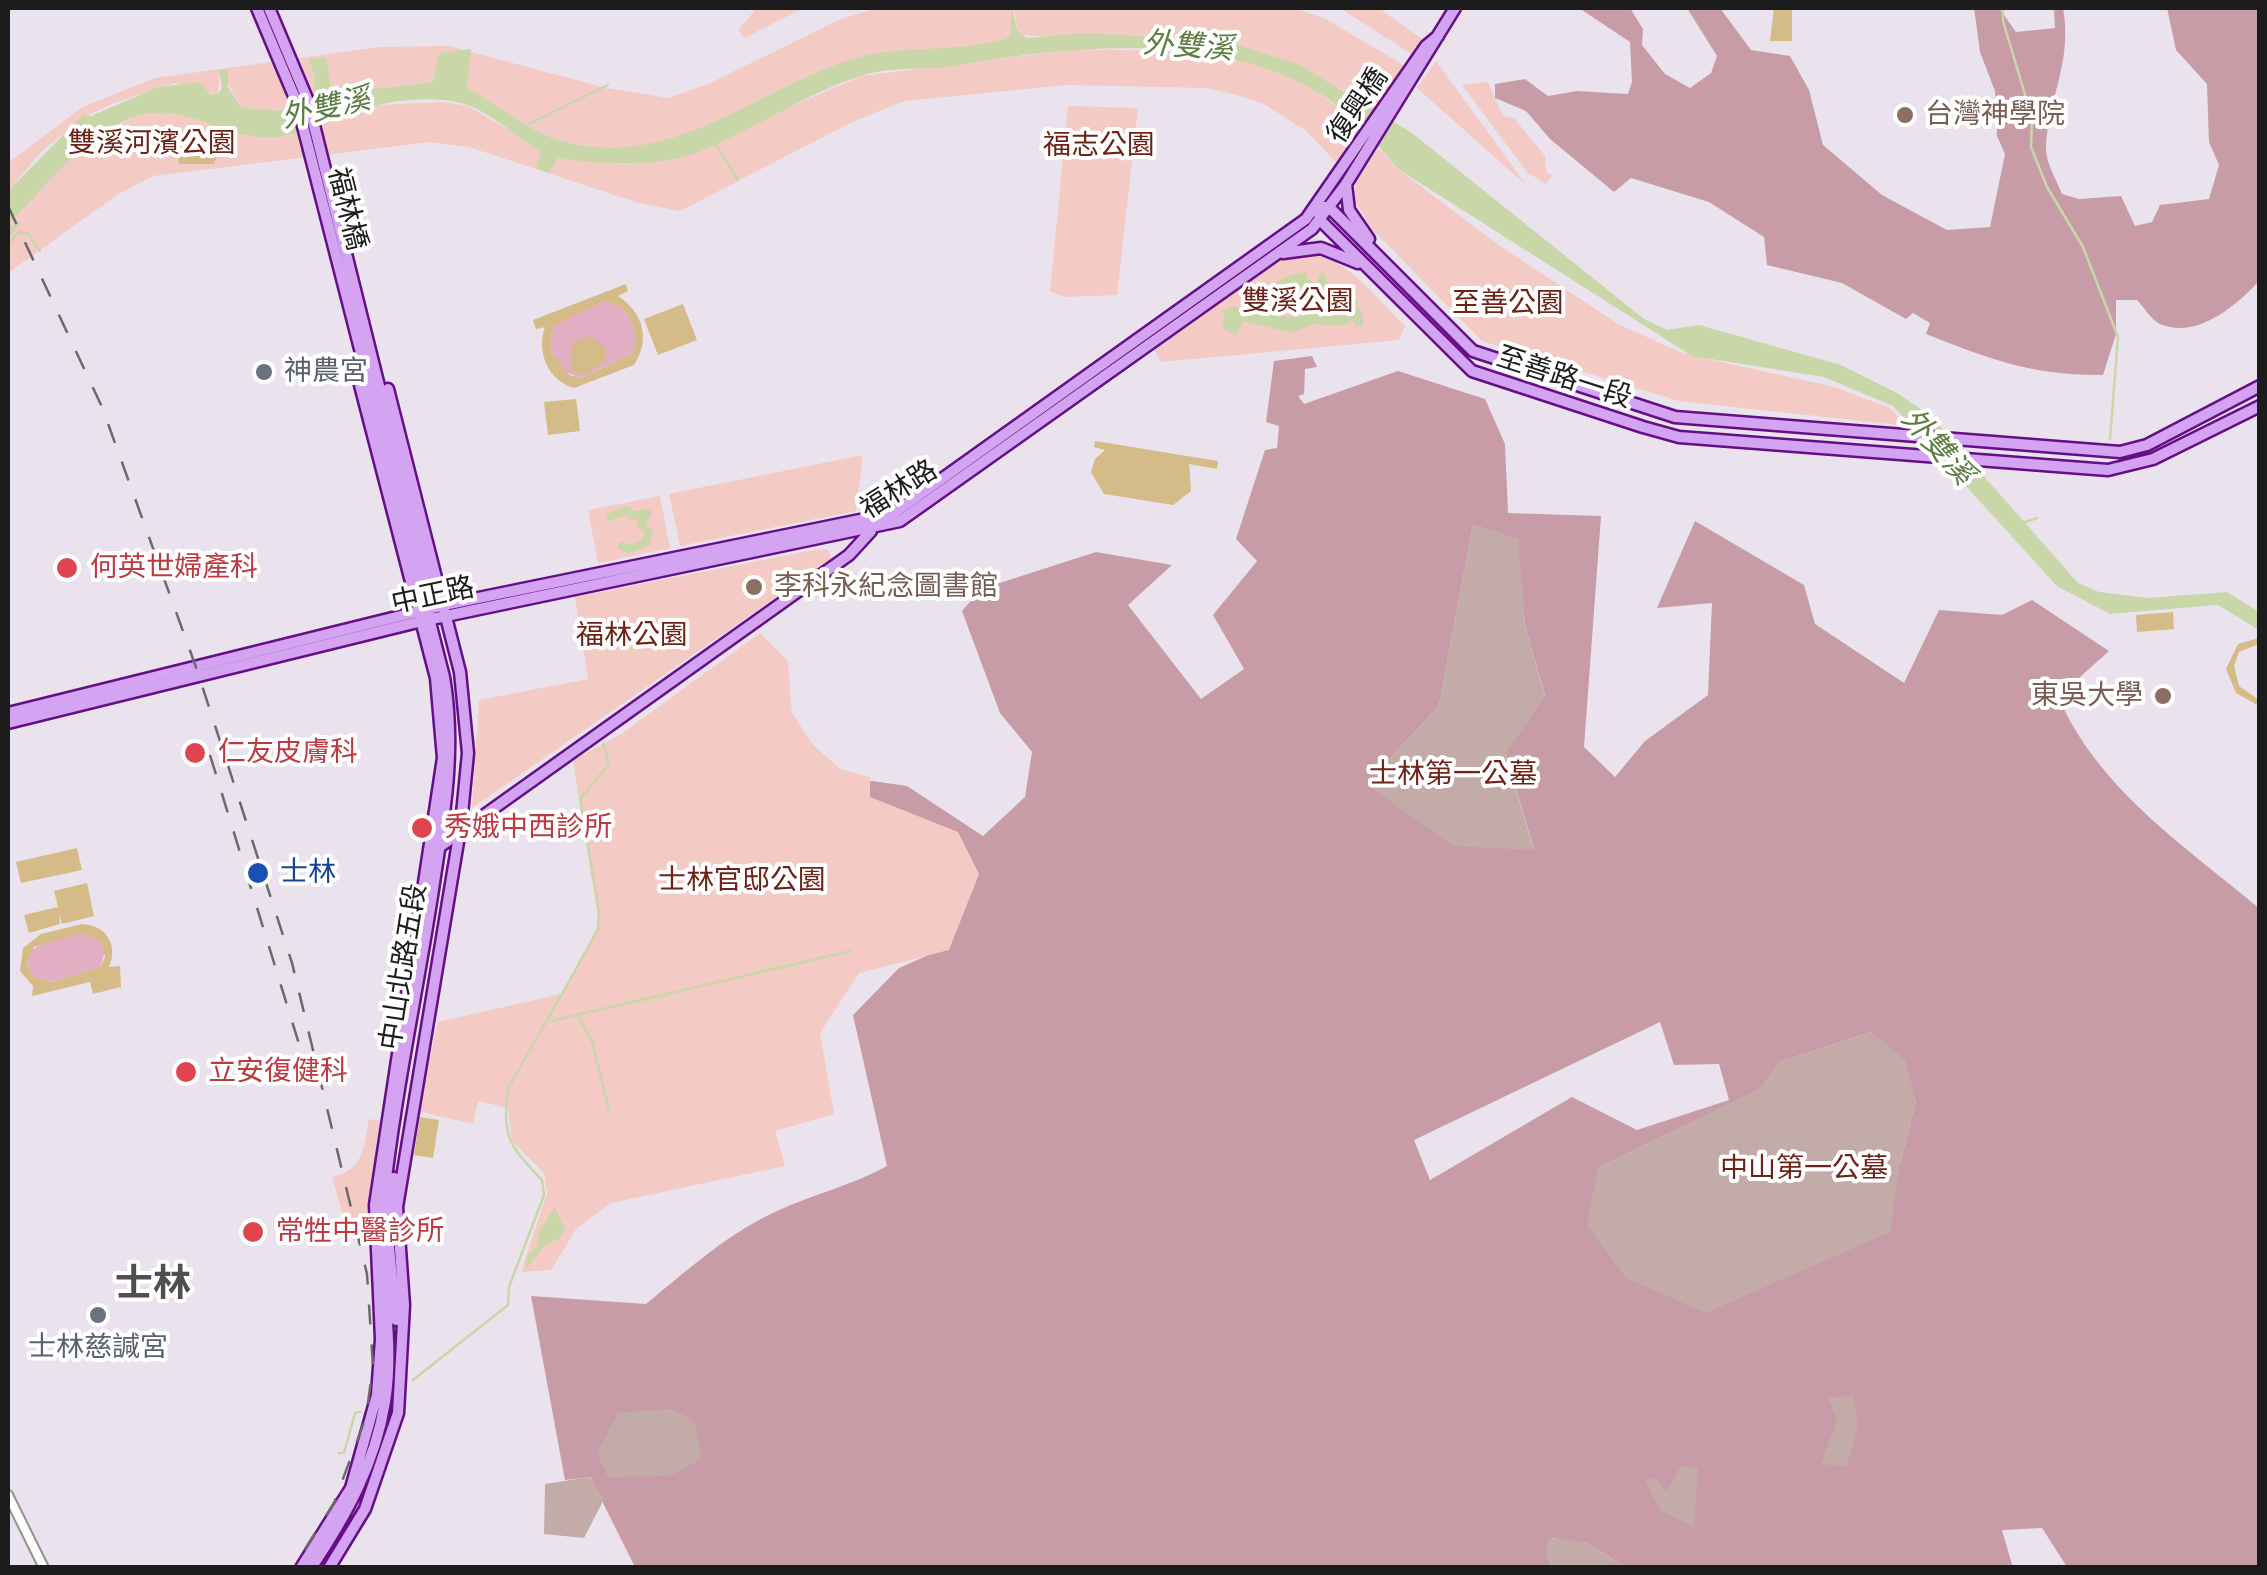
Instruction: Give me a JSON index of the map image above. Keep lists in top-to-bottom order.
{
  "streets": {
    "main road": [
      "復興橋",
      "福林橋",
      "至善路一段",
      "福林路",
      "中正路",
      "中山北路五段"
    ]
  },
  "crossings": [
    ["復興橋", "福林路"],
    ["福林橋", "中山北路五段"],
    ["至善路一段", "福林路"],
    ["福林路", "中正路"],
    ["福林路", "中山北路五段"],
    ["中正路", "中山北路五段"]
  ],
  "districts": ["士林"],
  "water": ["外雙溪"],
  "parks": [
    "雙溪河濱公園",
    "福志公園",
    "雙溪公園",
    "至善公園",
    "福林公園",
    "士林第一公墓",
    "士林官邸公園",
    "中山第一公墓"
  ],
  "places": [
    "台灣神學院",
    "神農宮",
    "何英世婦產科",
    "李科永紀念圖書館",
    "東吳大學",
    "仁友皮膚科",
    "秀娥中西診所",
    "士林",
    "立安復健科",
    "常牲中醫診所",
    "士林慈諴宮"
  ]
}
